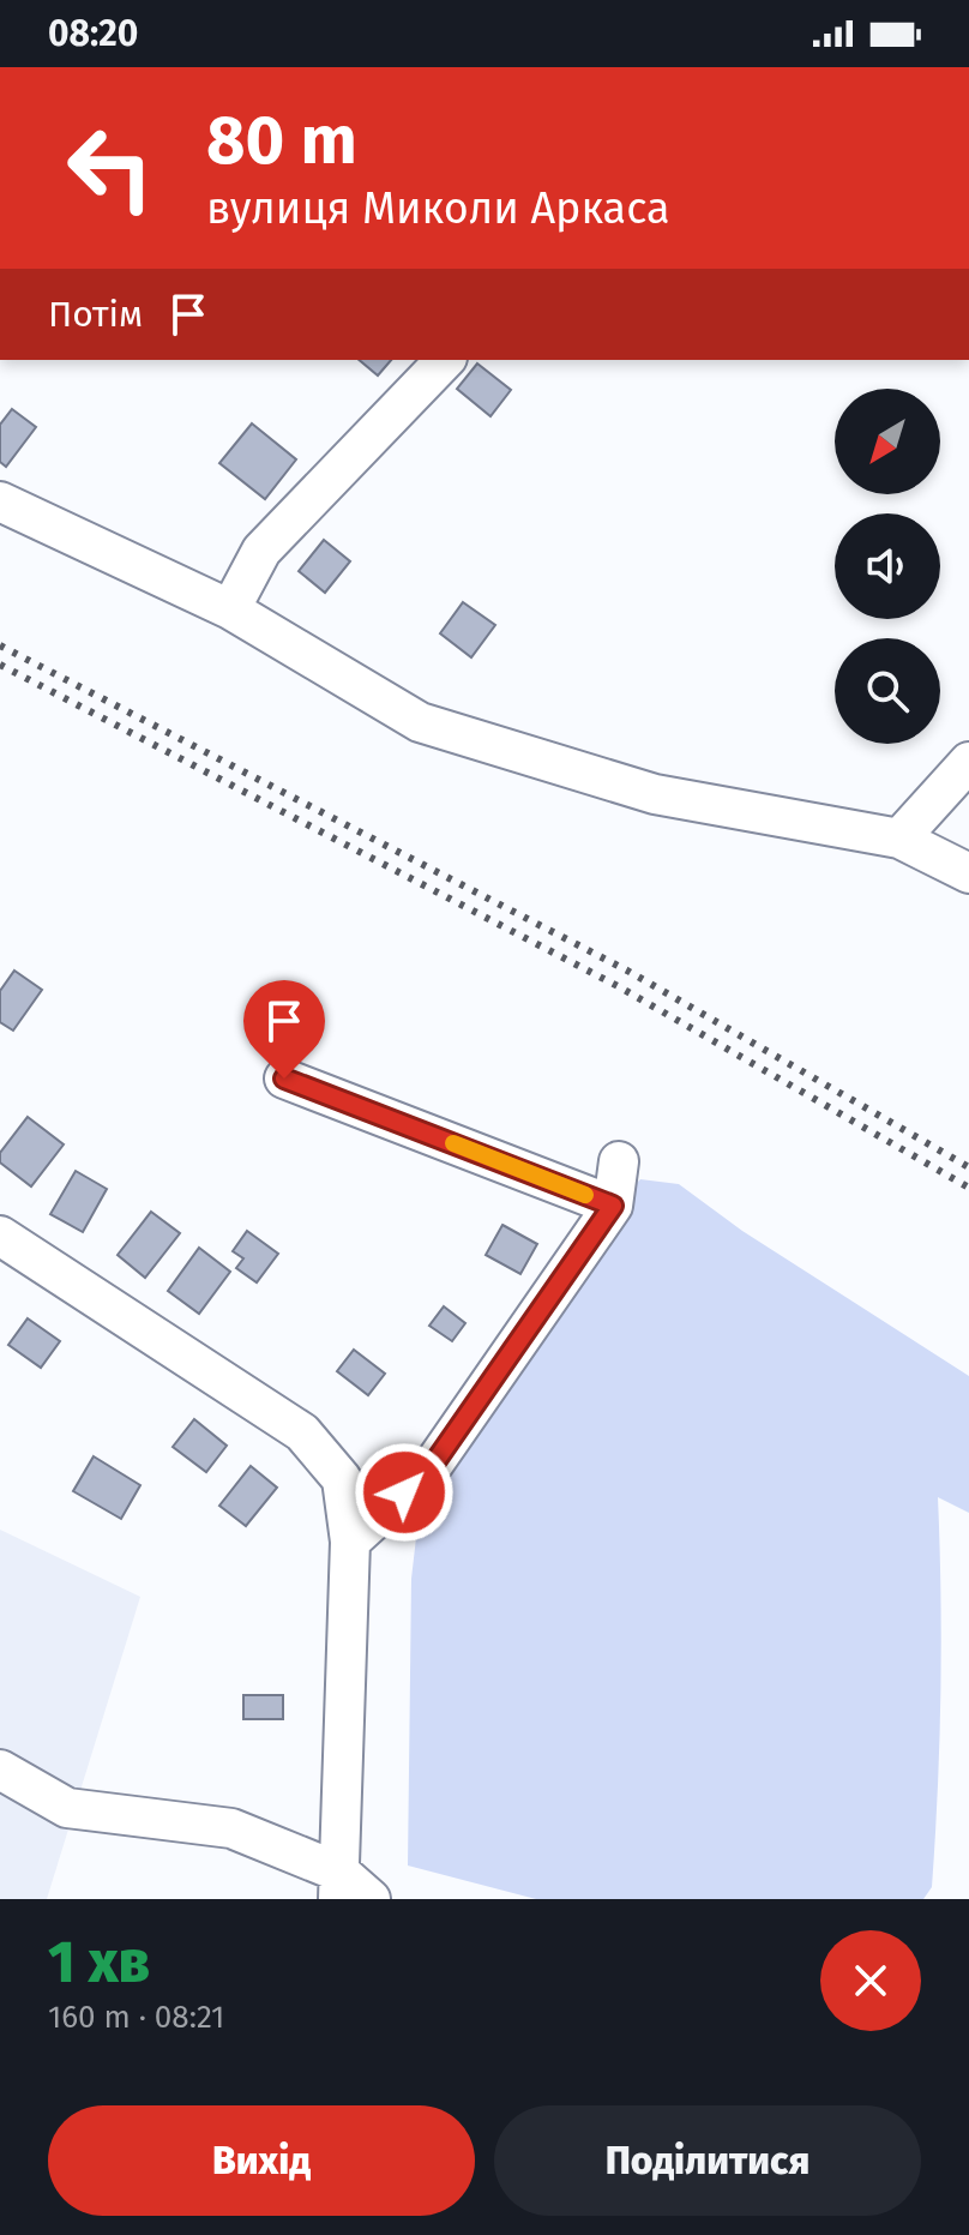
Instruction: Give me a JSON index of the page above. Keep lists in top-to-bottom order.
{
  "north": "bottom left",
  "page": {
    "status": "08:20",
    "turn": ["80 m", "вулиця Миколи Аркаса"],
    "then": "Потім",
    "heading": ["1 хв", "160 m · 08:21"],
    "buttons": ["Вихід", "Поділитися"]
  }
}
